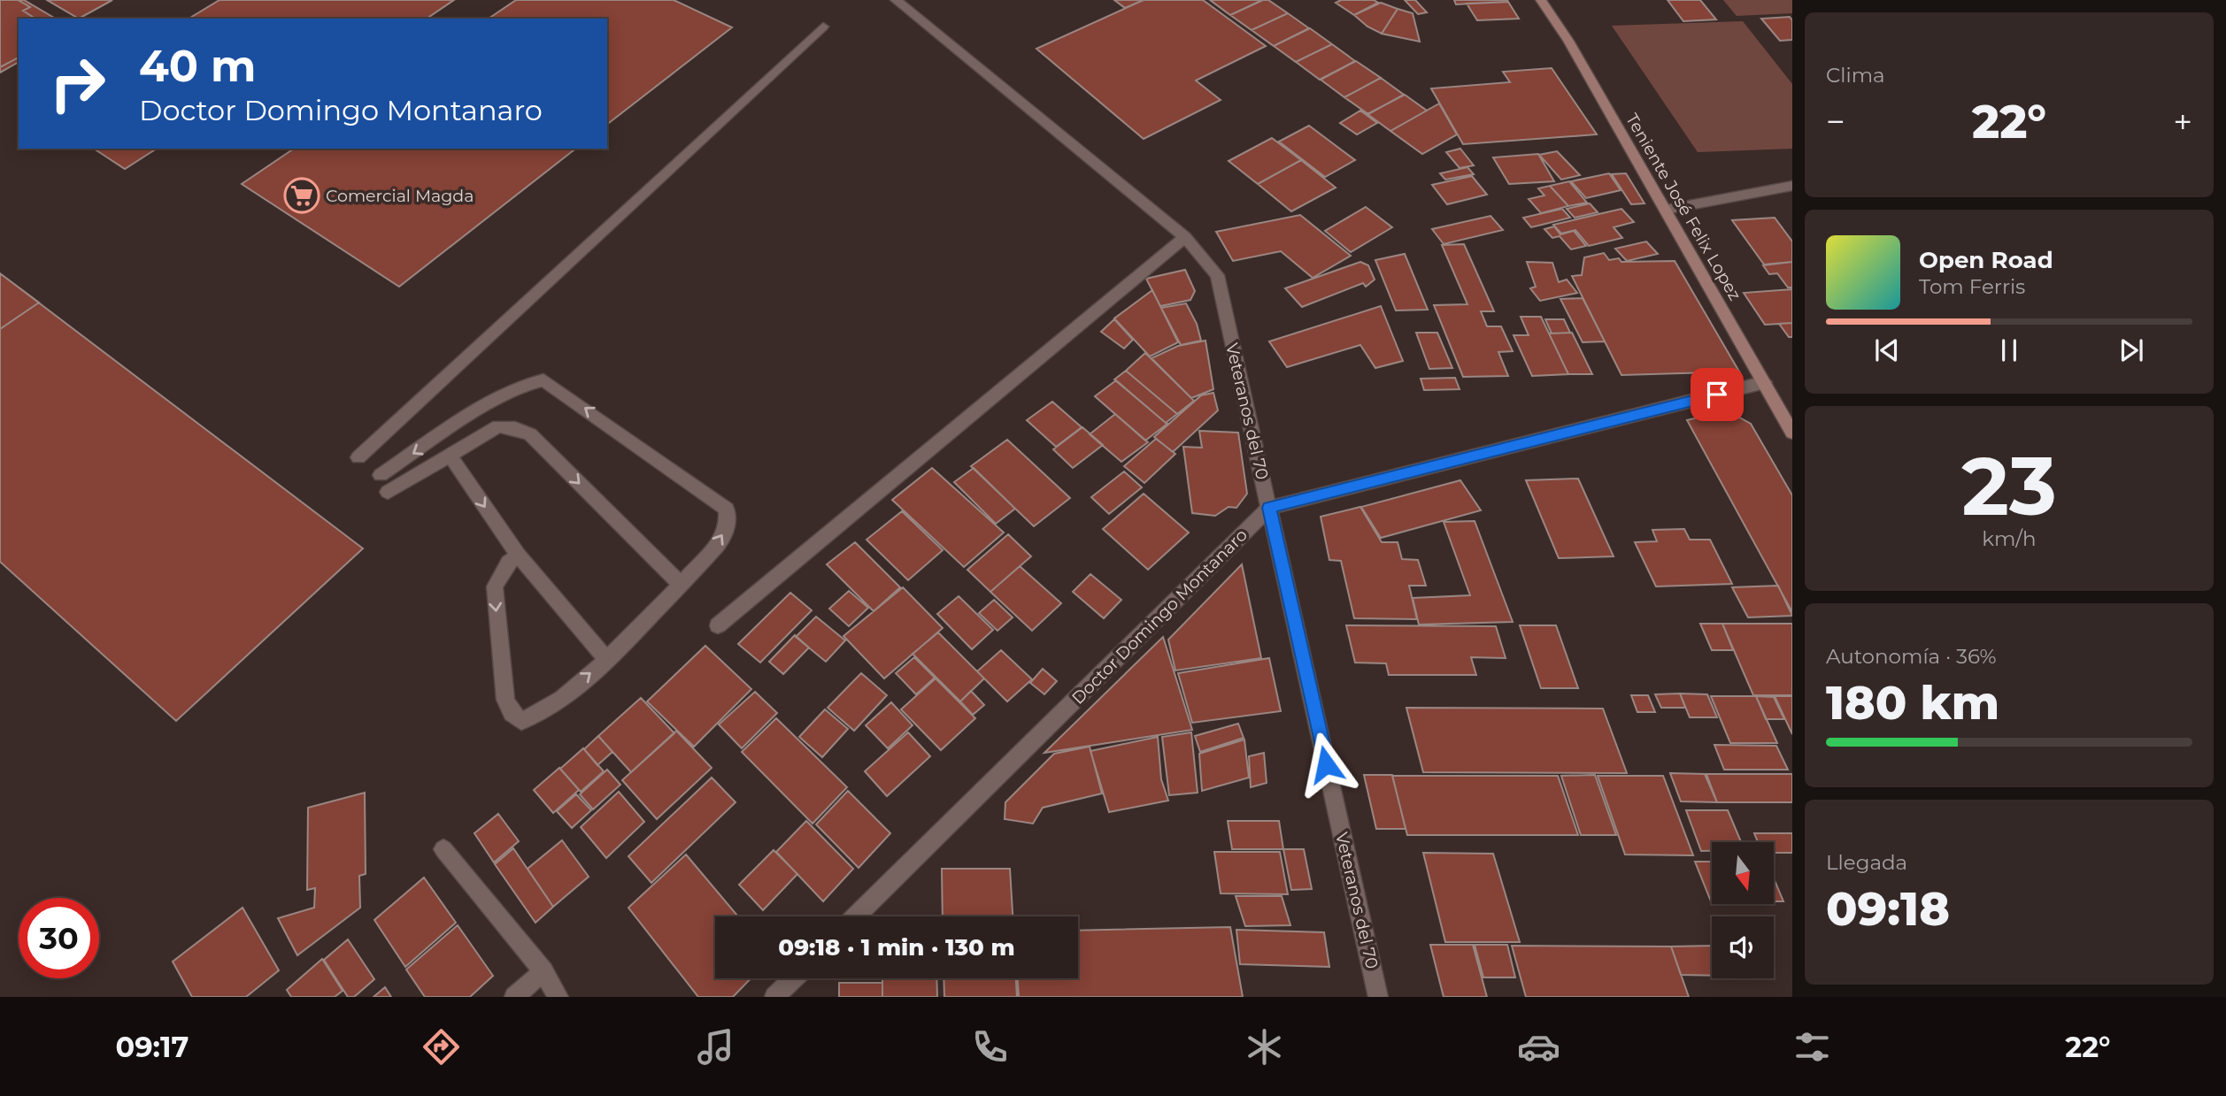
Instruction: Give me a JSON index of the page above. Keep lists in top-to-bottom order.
{
  "streets": {
    "main road": ["Teniente José Felix Lopez"],
    "street": ["Veteranos del 70", "Doctor Domingo Montanaro"]
  },
  "crossings": [
    ["Veteranos del 70", "Doctor Domingo Montanaro"]
  ],
  "places": {
    "supermarket": ["Comercial Magda"]
  },
  "north": "bottom",
  "page": {
    "tile": [
      "Clima",
      ["23", "km/h"],
      ["Autonomía · 36%", "180 km"],
      ["Llegada", "09:18"]
    ],
    "turn": ["40 m", "Doctor Domingo Montanaro"],
    "heat": ["−", "22°", "+"],
    "song": ["Open Road", "Tom Ferris"],
    "limit": "30",
    "trip": "09:18 · 1 min · 130 m",
    "tabs": ["09:17", "22°"]
  }
}
